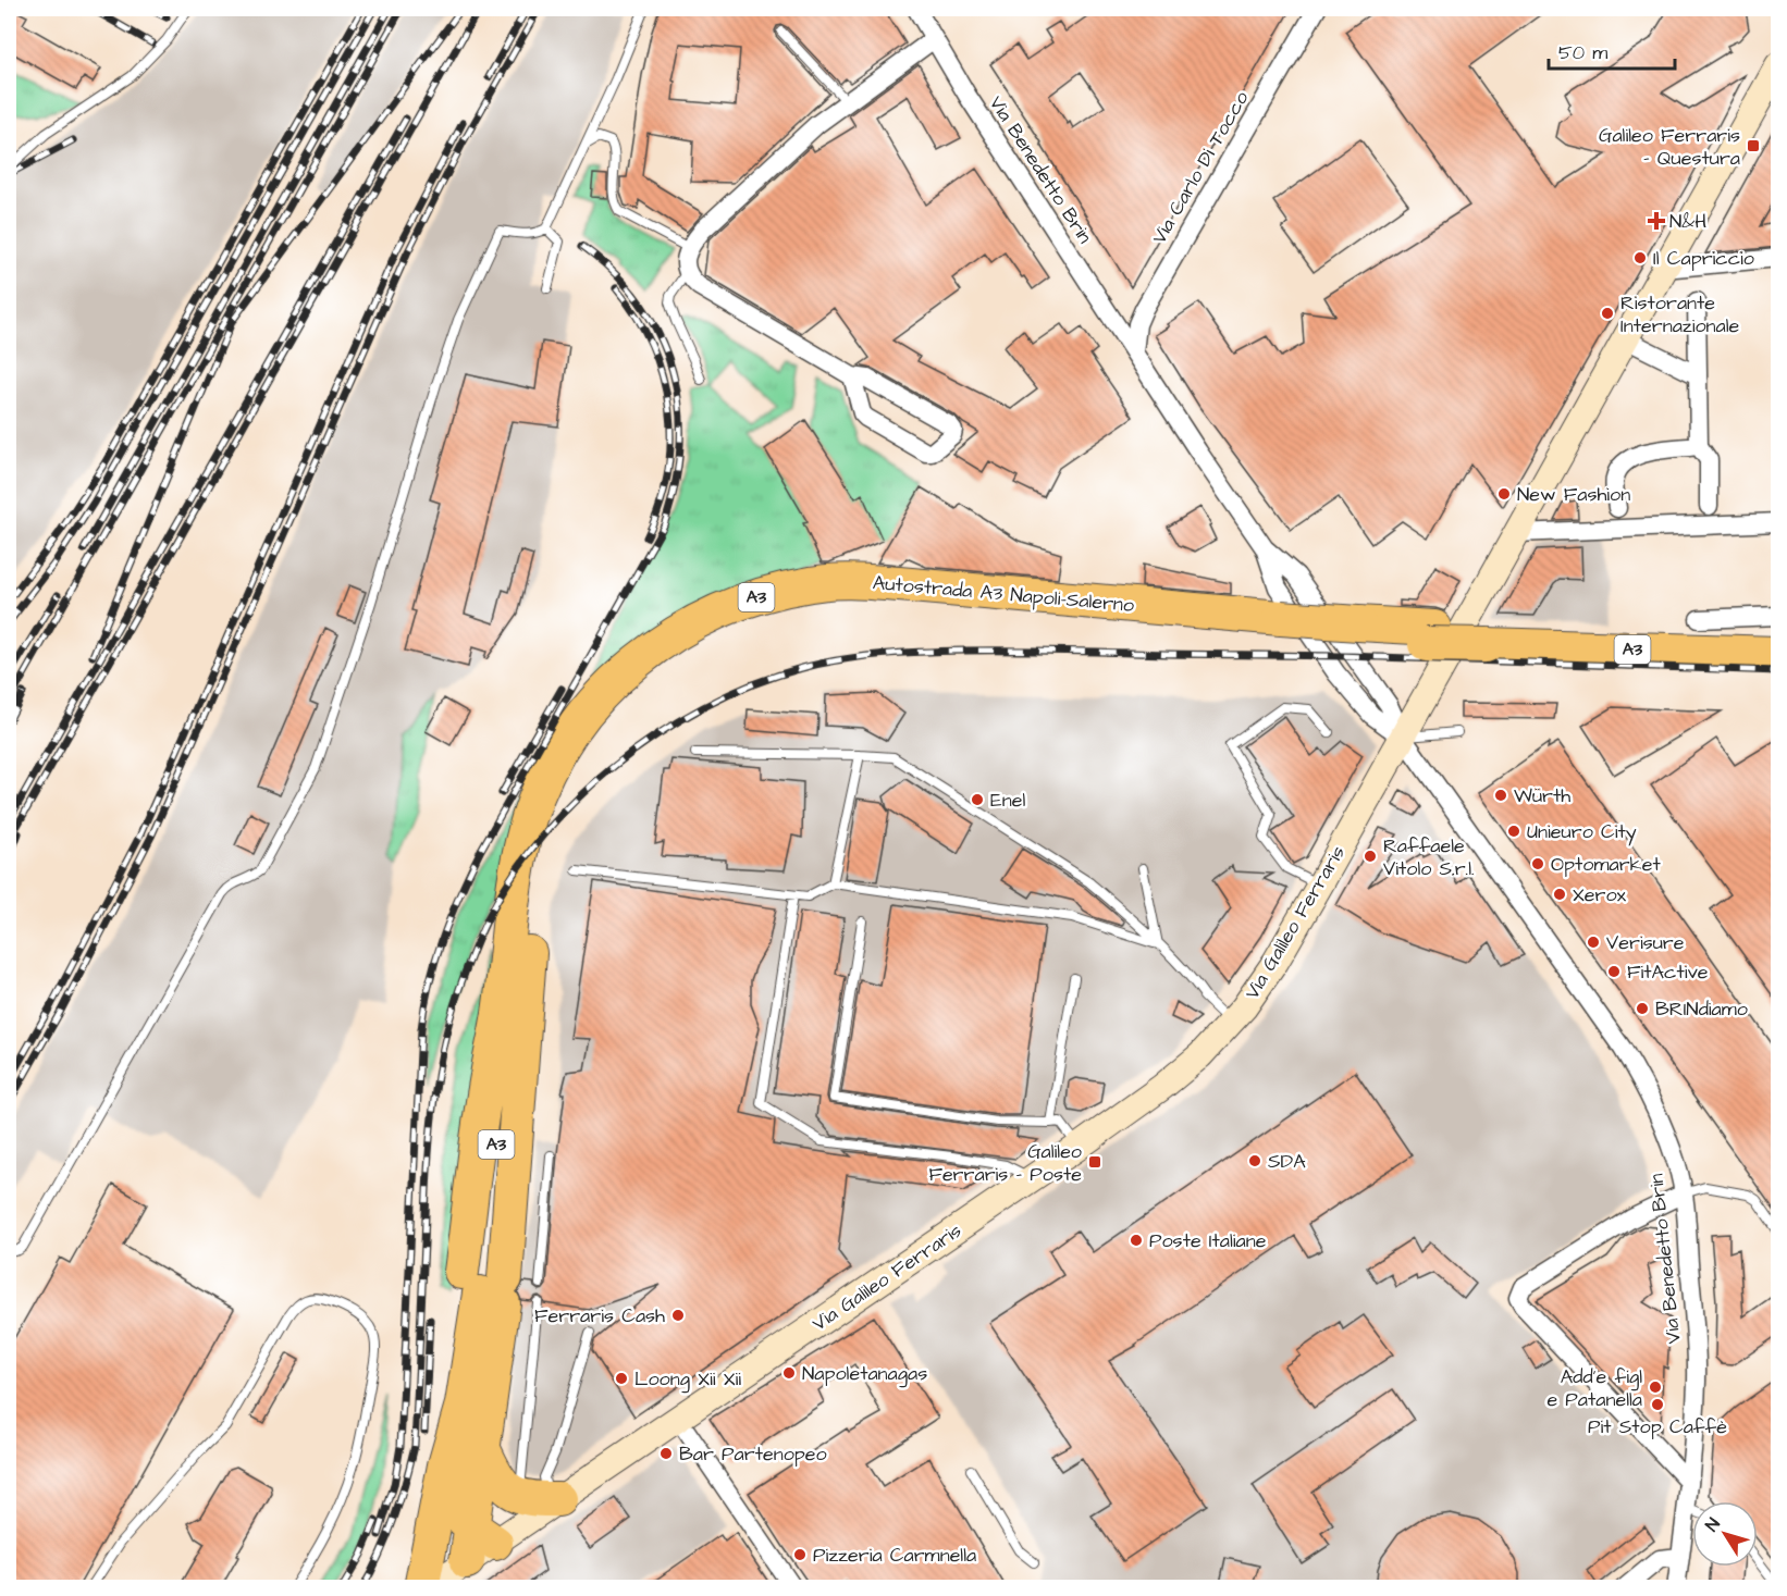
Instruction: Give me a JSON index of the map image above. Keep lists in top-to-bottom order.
{
  "streets": {
    "highway": ["Autostrada A3 Napoli-Salerno", "A3"],
    "main road": ["Via Galileo Ferraris"],
    "street": ["Via Carlo Di Tocco", "Via Benedetto Brin"]
  },
  "crossings": [
    ["Via Carlo Di Tocco", "Via Benedetto Brin"],
    ["Via Benedetto Brin", "Via Galileo Ferraris"],
    ["Autostrada A3 Napoli-Salerno", "A3"],
    ["A3", "Via Galileo Ferraris"]
  ],
  "places": {
    "transit": ["Galileo Ferraris - Questura", "Galileo Ferraris - Poste"],
    "health": ["N&H"],
    "other": [
      "Il Capriccio",
      "Ristorante Internazionale",
      "New Fashion",
      "Würth",
      "Enel",
      "Unieuro City",
      "Raffaele Vitolo S.r.l.",
      "Optomarket",
      "Xerox",
      "Verisure",
      "FitActive",
      "BRINdiamo",
      "SDA",
      "Poste Italiane",
      "Ferraris Cash",
      "Napoletanagas",
      "Loong Xii Xii",
      "Add'e figl e Patanella",
      "Pit Stop Caffè",
      "Bar Partenopeo",
      "Pizzeria Carmnella"
    ]
  },
  "scale_bar": "50 m",
  "north": "top left"
}
